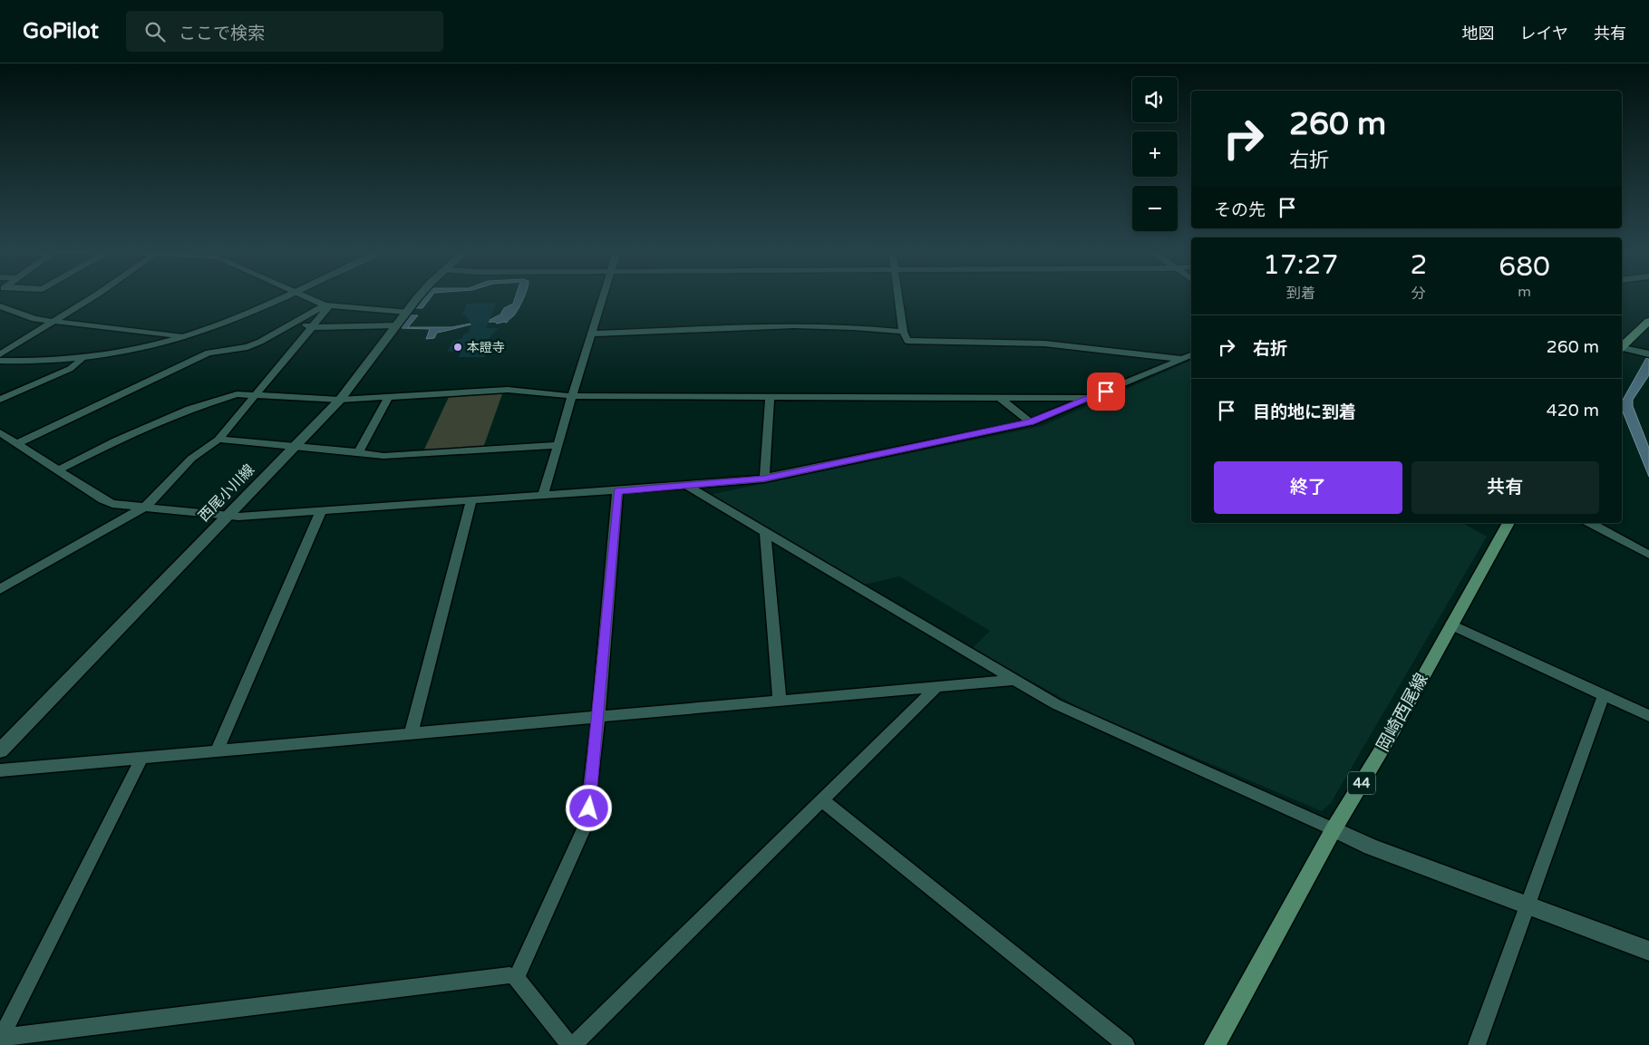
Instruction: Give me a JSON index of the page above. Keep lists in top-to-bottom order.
{
  "streets": {
    "main road": ["西尾小川線", "岡崎西尾線", "44"]
  },
  "places": ["本證寺"],
  "page": {
    "header": "GoPilot",
    "search": "ここで検索",
    "nav": ["地図", "レイヤ", "共有"],
    "map_buttons": ["+", "−"],
    "turn": ["260 m", "右折"],
    "then": "その先",
    "eta": [
      "17:27",
      "到着",
      "2",
      "分",
      "680",
      "m"
    ],
    "list": [
      {
        "name": "右折",
        "value": "260 m"
      },
      {
        "name": "目的地に到着",
        "value": "420 m"
      }
    ],
    "buttons": ["終了", "共有"]
  }
}
